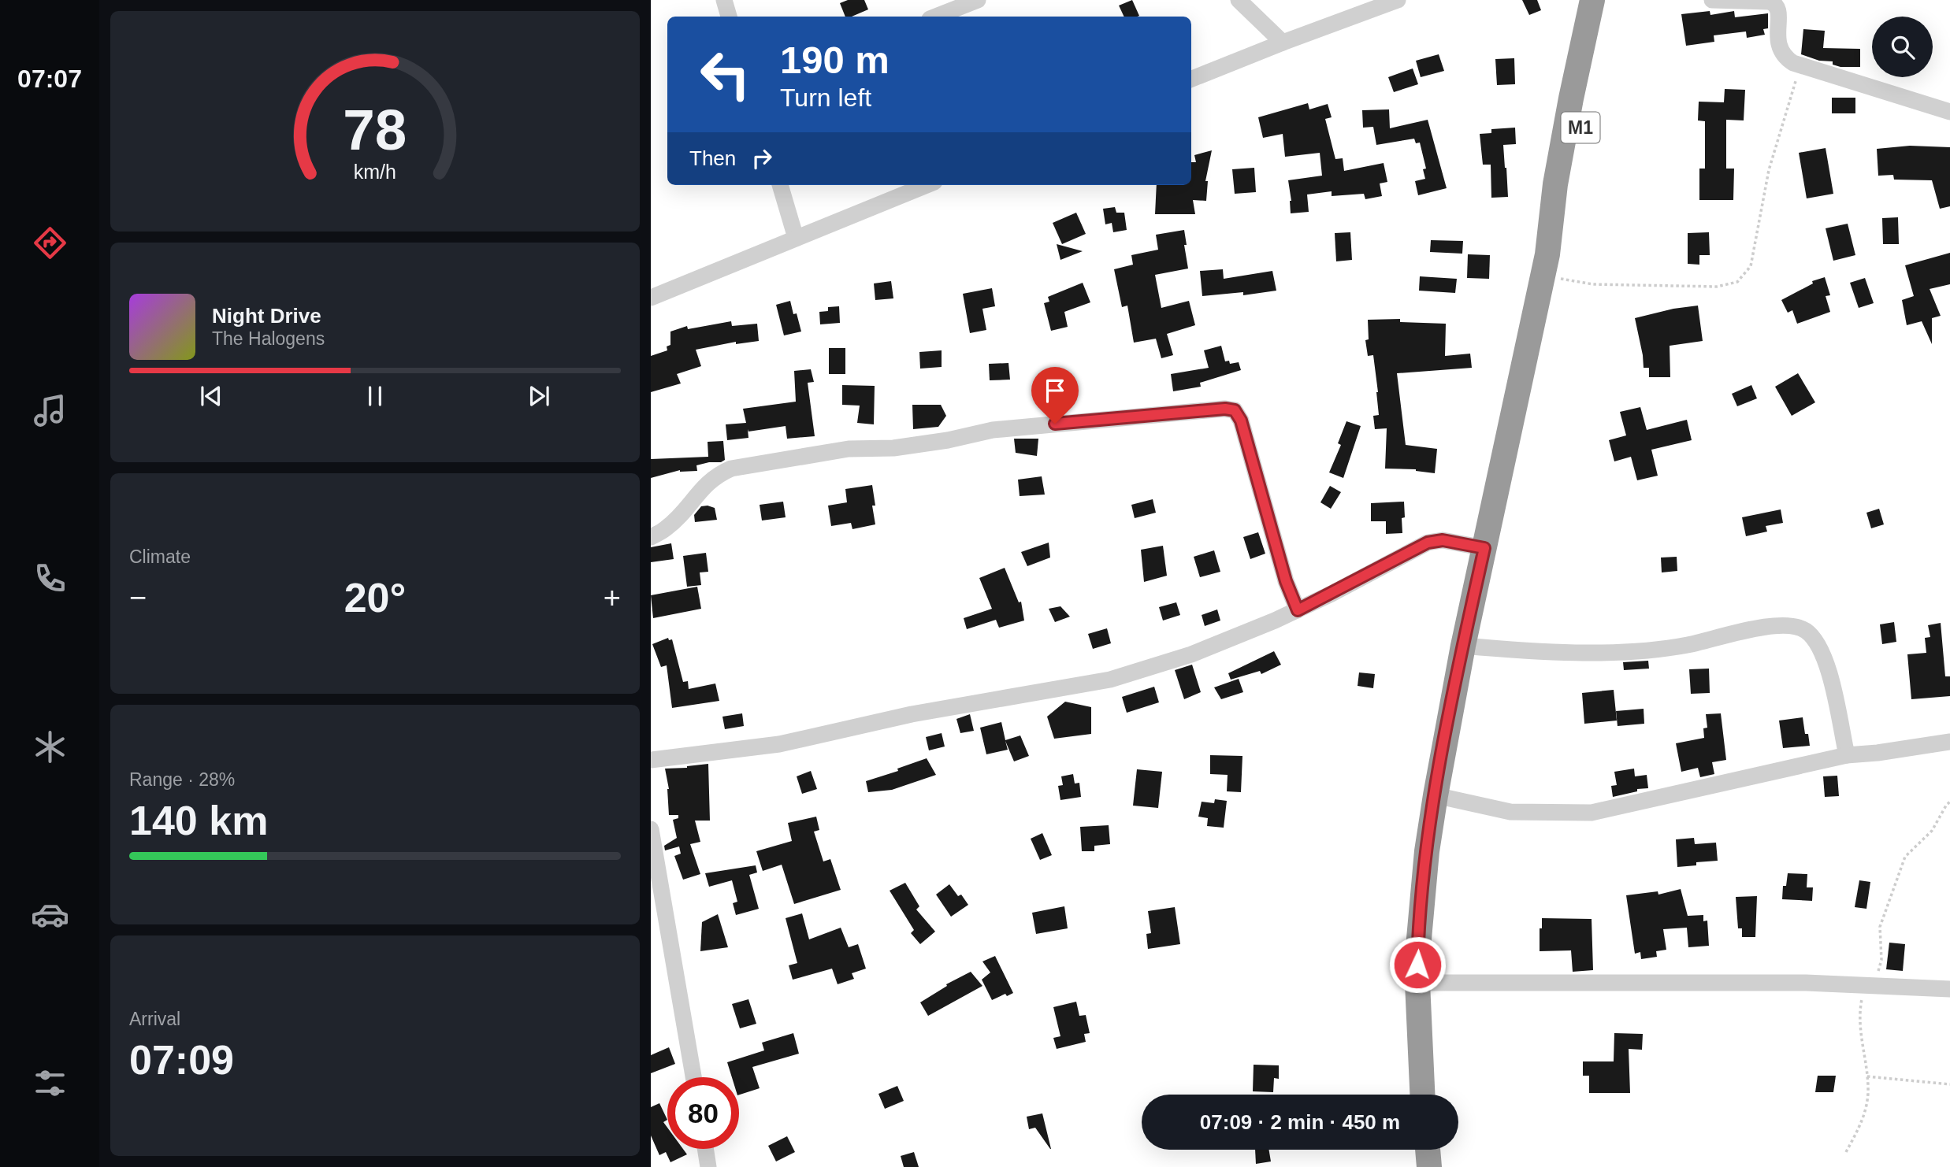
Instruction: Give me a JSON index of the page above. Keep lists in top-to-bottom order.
{
  "streets": {
    "highway": ["M1"]
  },
  "page": {
    "tabs": "07:07",
    "turn": ["190 m", "Turn left"],
    "then": "Then",
    "song": ["Night Drive", "The Halogens"],
    "tile": [
      "Climate",
      ["Range · 28%", "140 km"],
      ["Arrival", "07:09"]
    ],
    "heat": ["−", "20°", "+"],
    "limit": "80",
    "trip": "07:09 · 2 min · 450 m",
    "gauge": ["78", "km/h"]
  }
}
